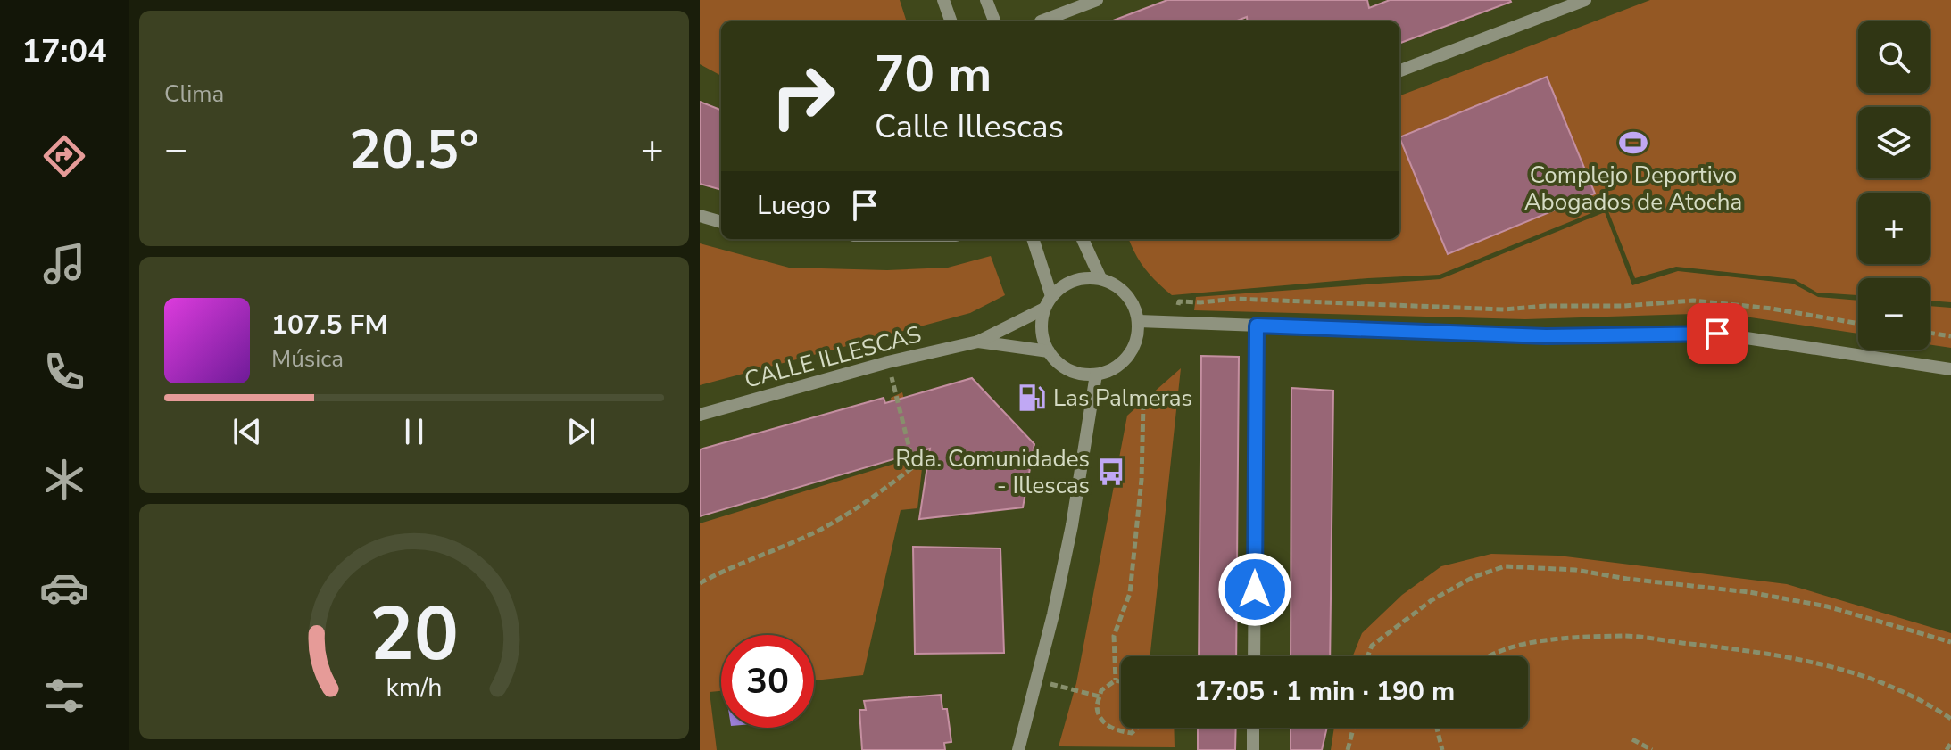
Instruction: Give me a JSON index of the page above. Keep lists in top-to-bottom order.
{
  "streets": {
    "street": ["CALLE ILLESCAS"]
  },
  "places": {
    "sports": ["Complejo Deportivo Abogados de Atocha"],
    "fuel station": ["Las Palmeras"],
    "bus stop": ["Rda. Comunidades - Illescas"]
  },
  "page": {
    "tabs": "17:04",
    "tile": "Clima",
    "map_buttons": ["+", "−"],
    "turn": ["70 m", "Calle Illescas"],
    "heat": ["−", "20.5°", "+"],
    "then": "Luego",
    "song": ["107.5 FM", "Música"],
    "limit": "30",
    "trip": "17:05 · 1 min · 190 m",
    "gauge": ["20", "km/h"]
  }
}
